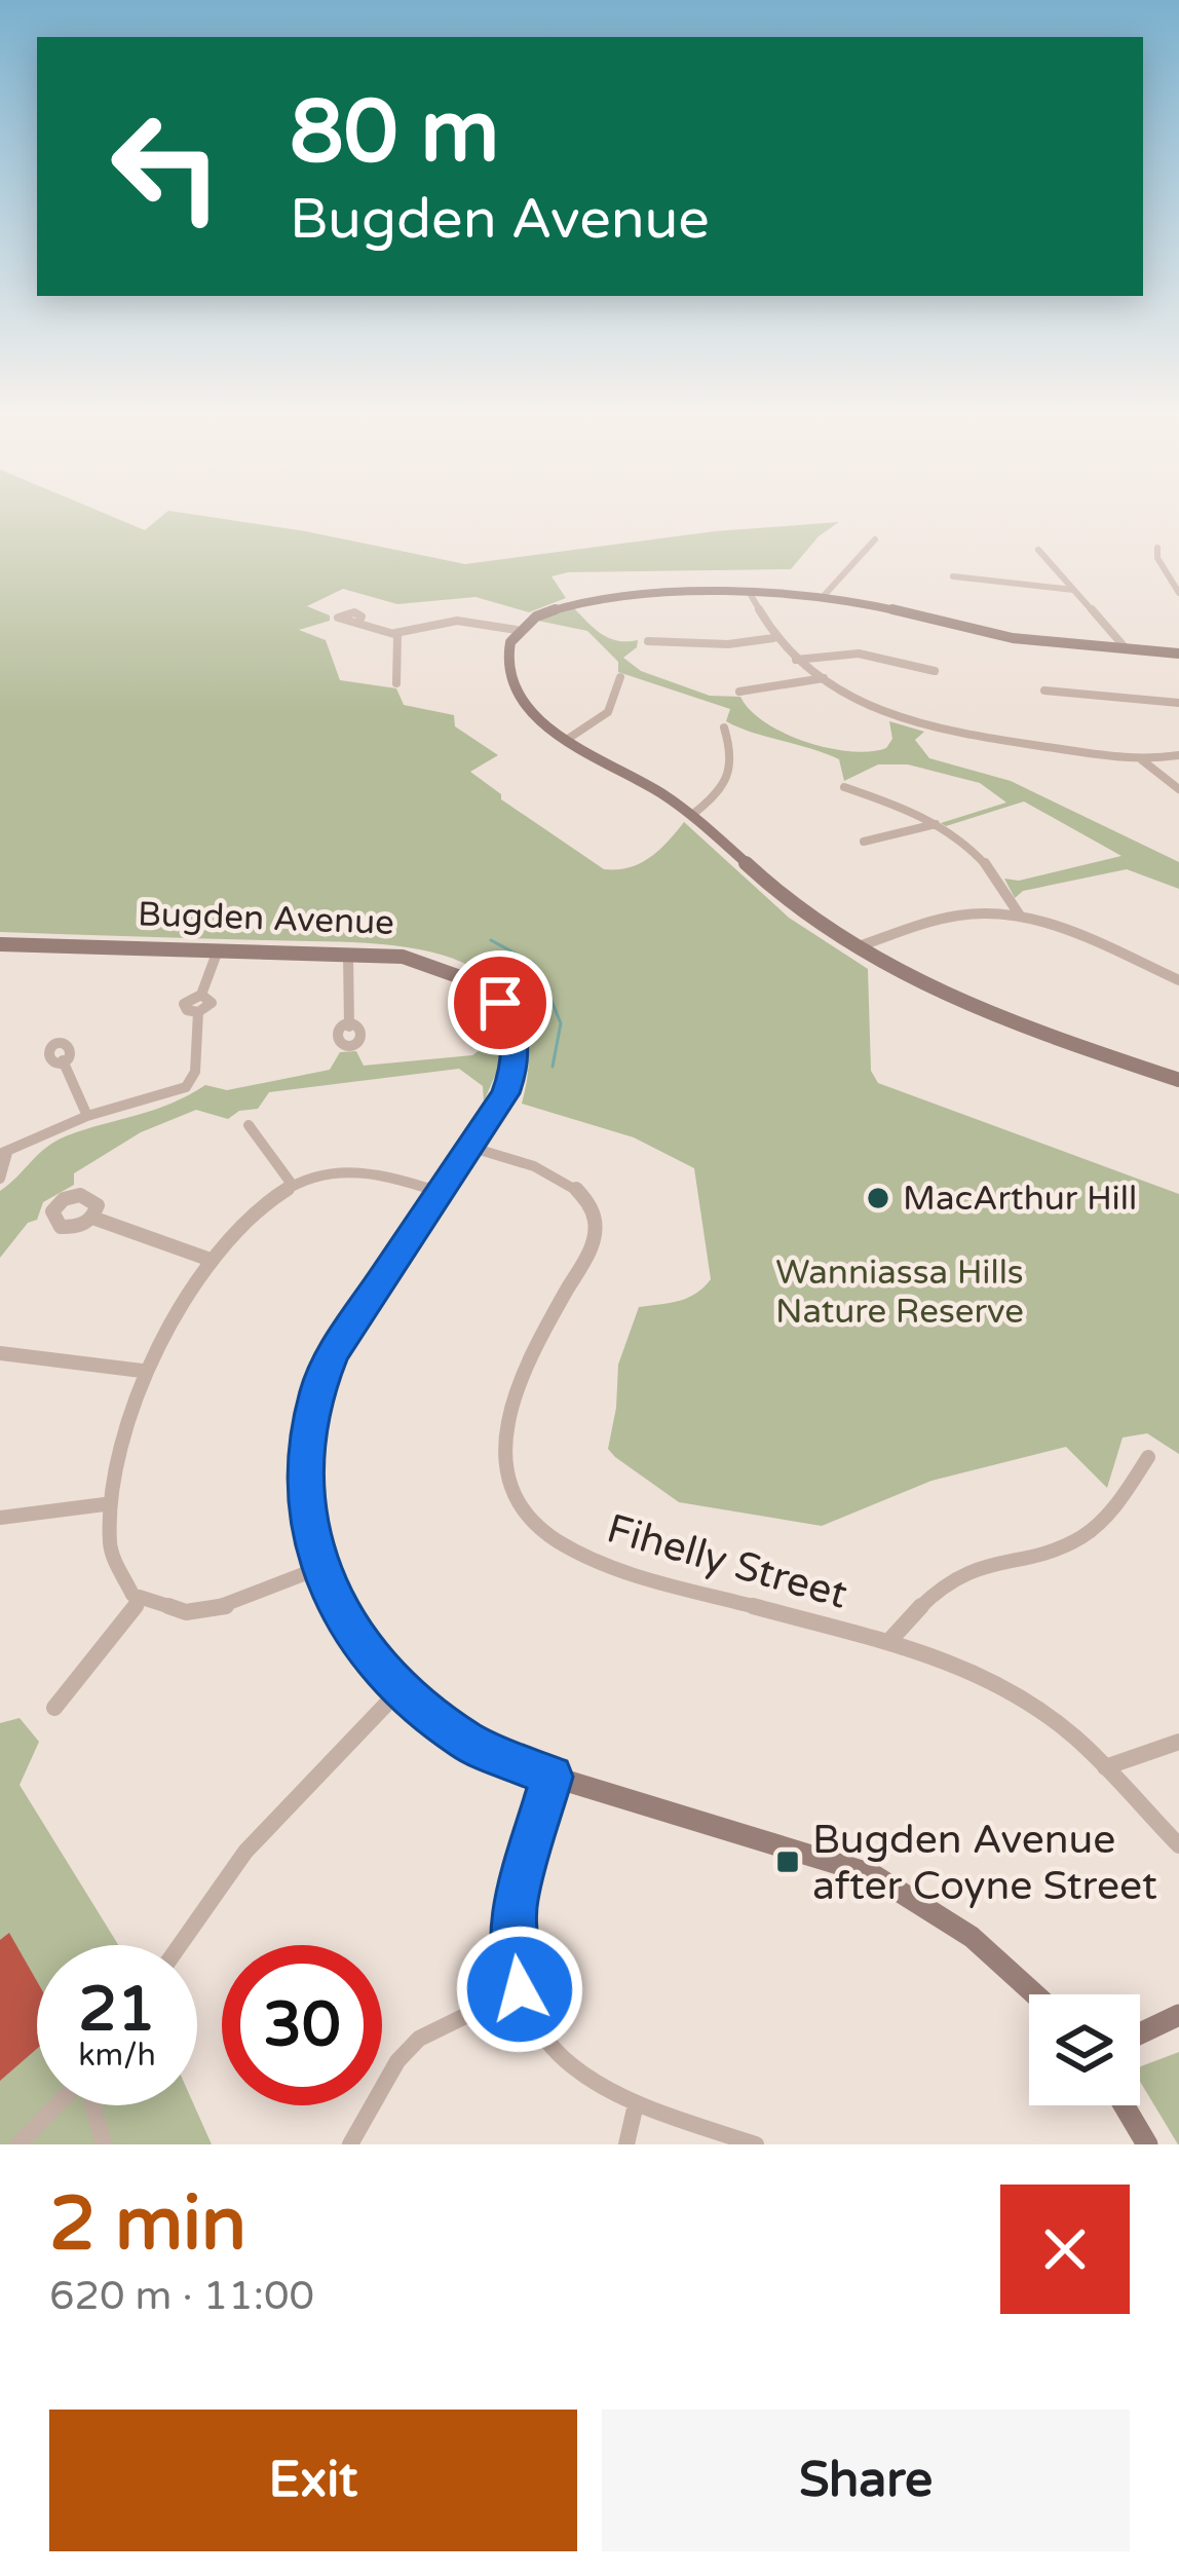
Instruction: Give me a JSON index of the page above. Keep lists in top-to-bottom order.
{
  "streets": {
    "street": ["Bugden Avenue", "Fihelly Street"]
  },
  "crossings": [
    ["Bugden Avenue", "Fihelly Street"]
  ],
  "parks": ["Wanniassa Hills Nature Reserve"],
  "places": {
    "other": ["MacArthur Hill"],
    "transit": ["Bugden Avenue after Coyne Street"]
  },
  "page": {
    "turn": ["80 m", "Bugden Avenue"],
    "speed": "21 km/h",
    "limit": "30",
    "heading": ["2 min", "620 m · 11:00"],
    "buttons": ["Exit", "Share"]
  }
}
